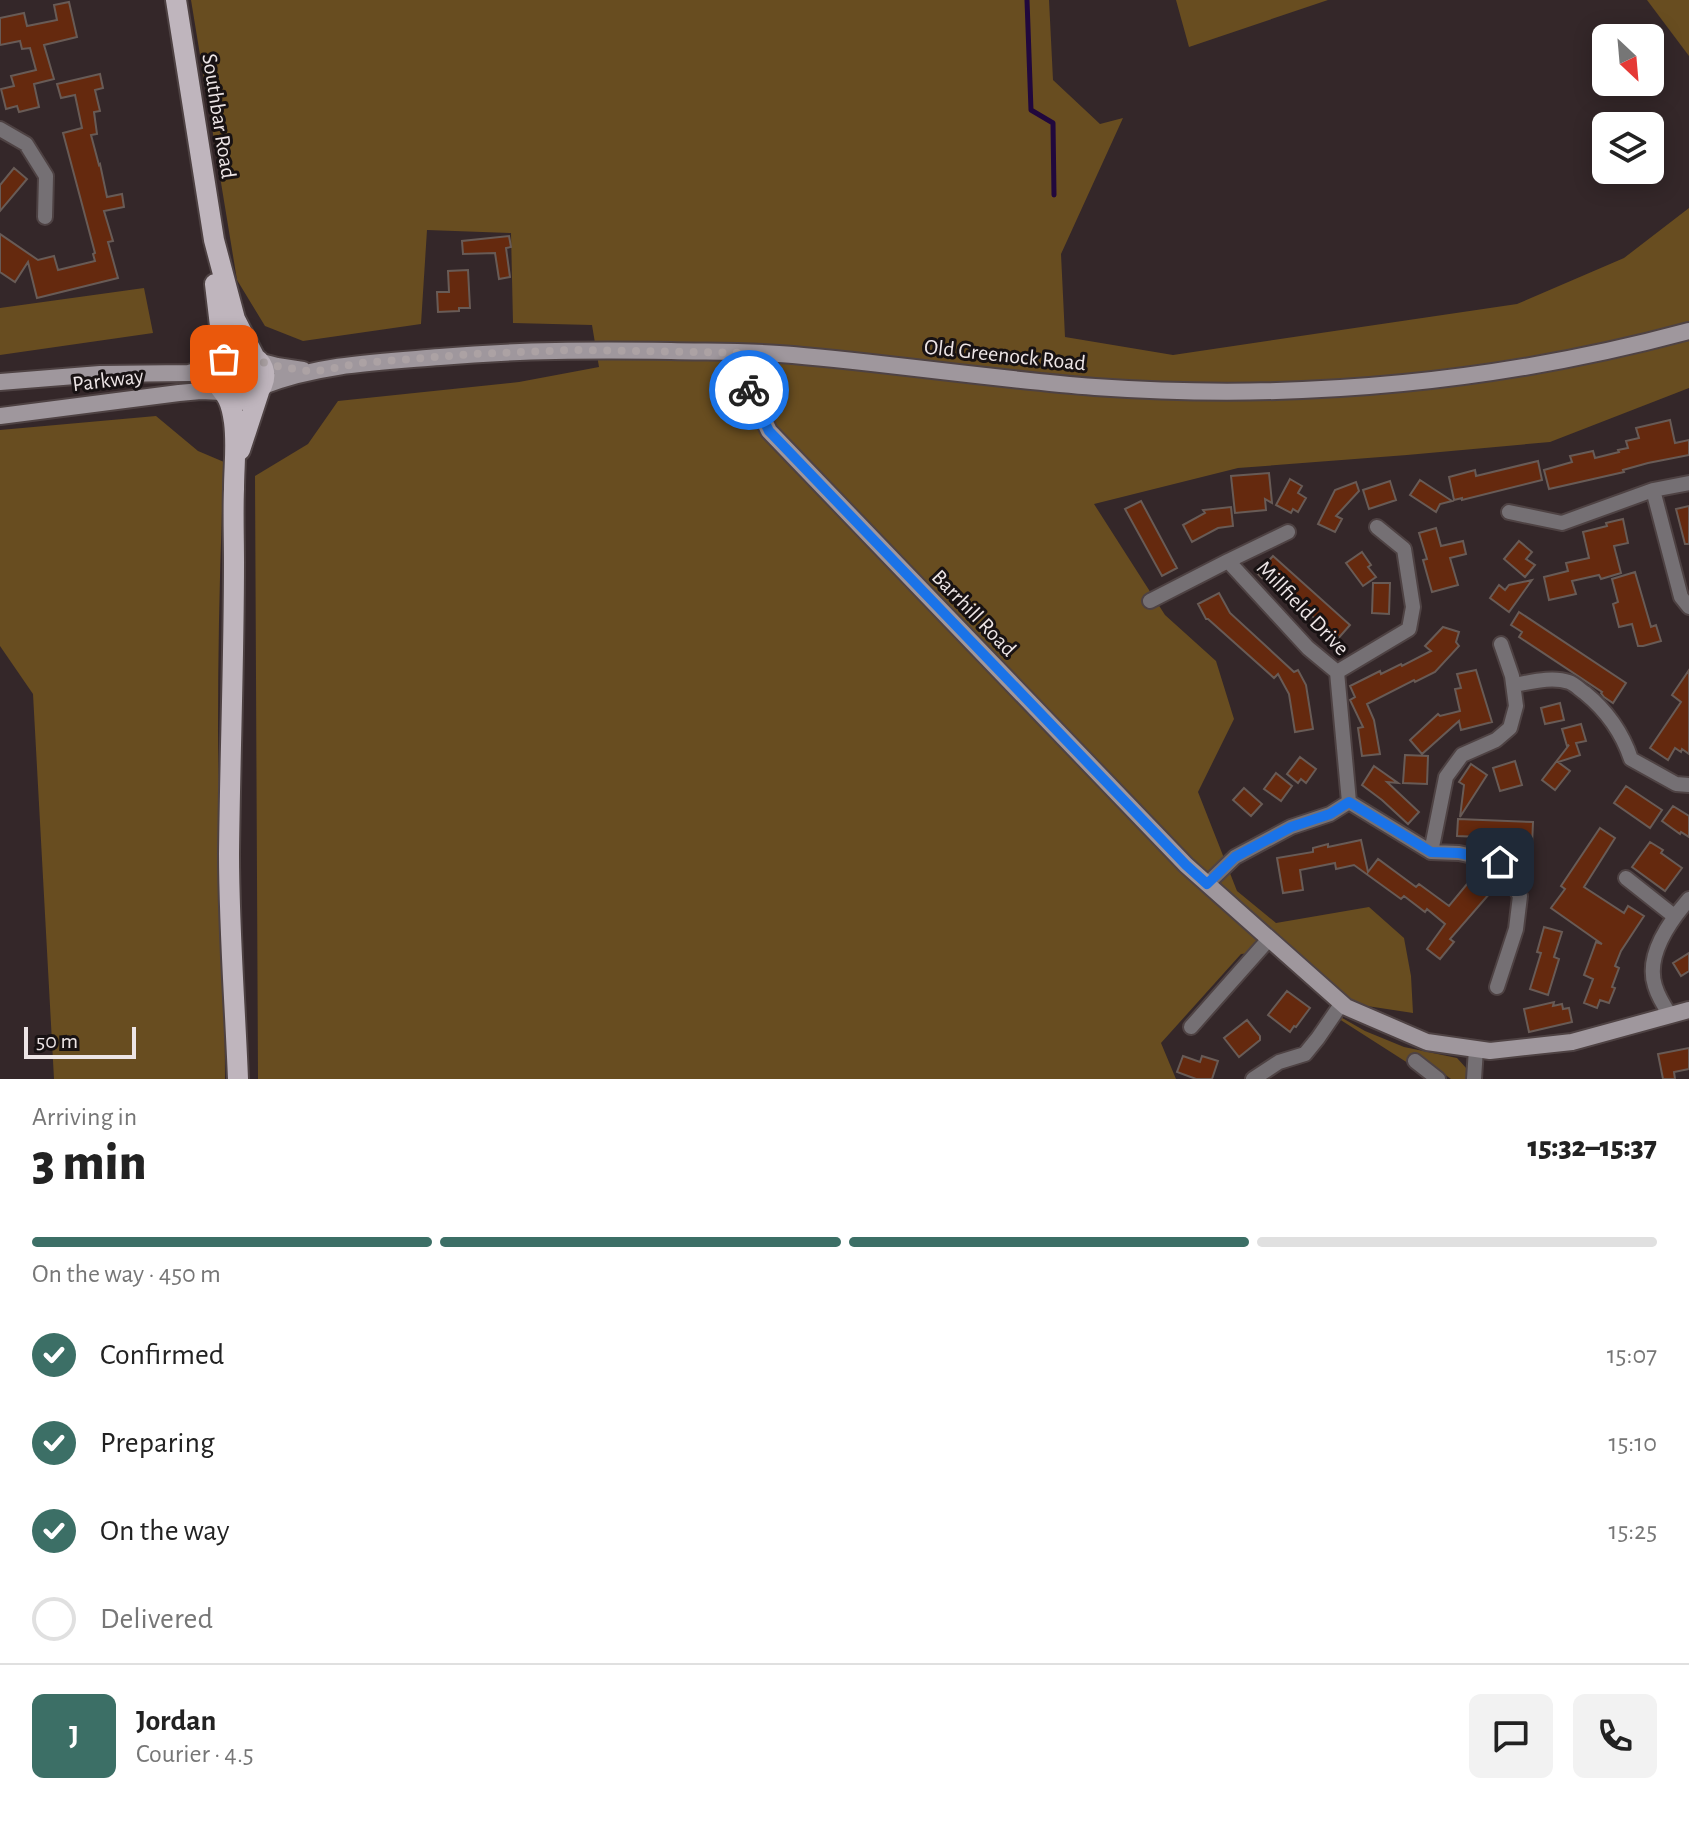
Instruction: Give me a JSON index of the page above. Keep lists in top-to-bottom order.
{
  "streets": {
    "main road": ["Southbar Road"],
    "street": [
      "Old Greenock Road",
      "Parkway",
      "Millfield Drive",
      "Barrhill Road"
    ]
  },
  "crossings": [
    ["Southbar Road", "Old Greenock Road"],
    ["Southbar Road", "Parkway"],
    ["Old Greenock Road", "Parkway"],
    ["Old Greenock Road", "Barrhill Road"]
  ],
  "scale_bar": "50 m",
  "north": "bottom right",
  "page": {
    "scale": "50 m",
    "heading": ["3 min", "Arriving in", "15:32–15:37"],
    "panel": ["Jordan", "Courier · 4.5"],
    "bar": "On the way · 450 m",
    "list": [
      ["Confirmed", "15:07"],
      ["Preparing", "15:10"],
      ["On the way", "15:25"],
      "Delivered"
    ],
    "round": "J"
  }
}
